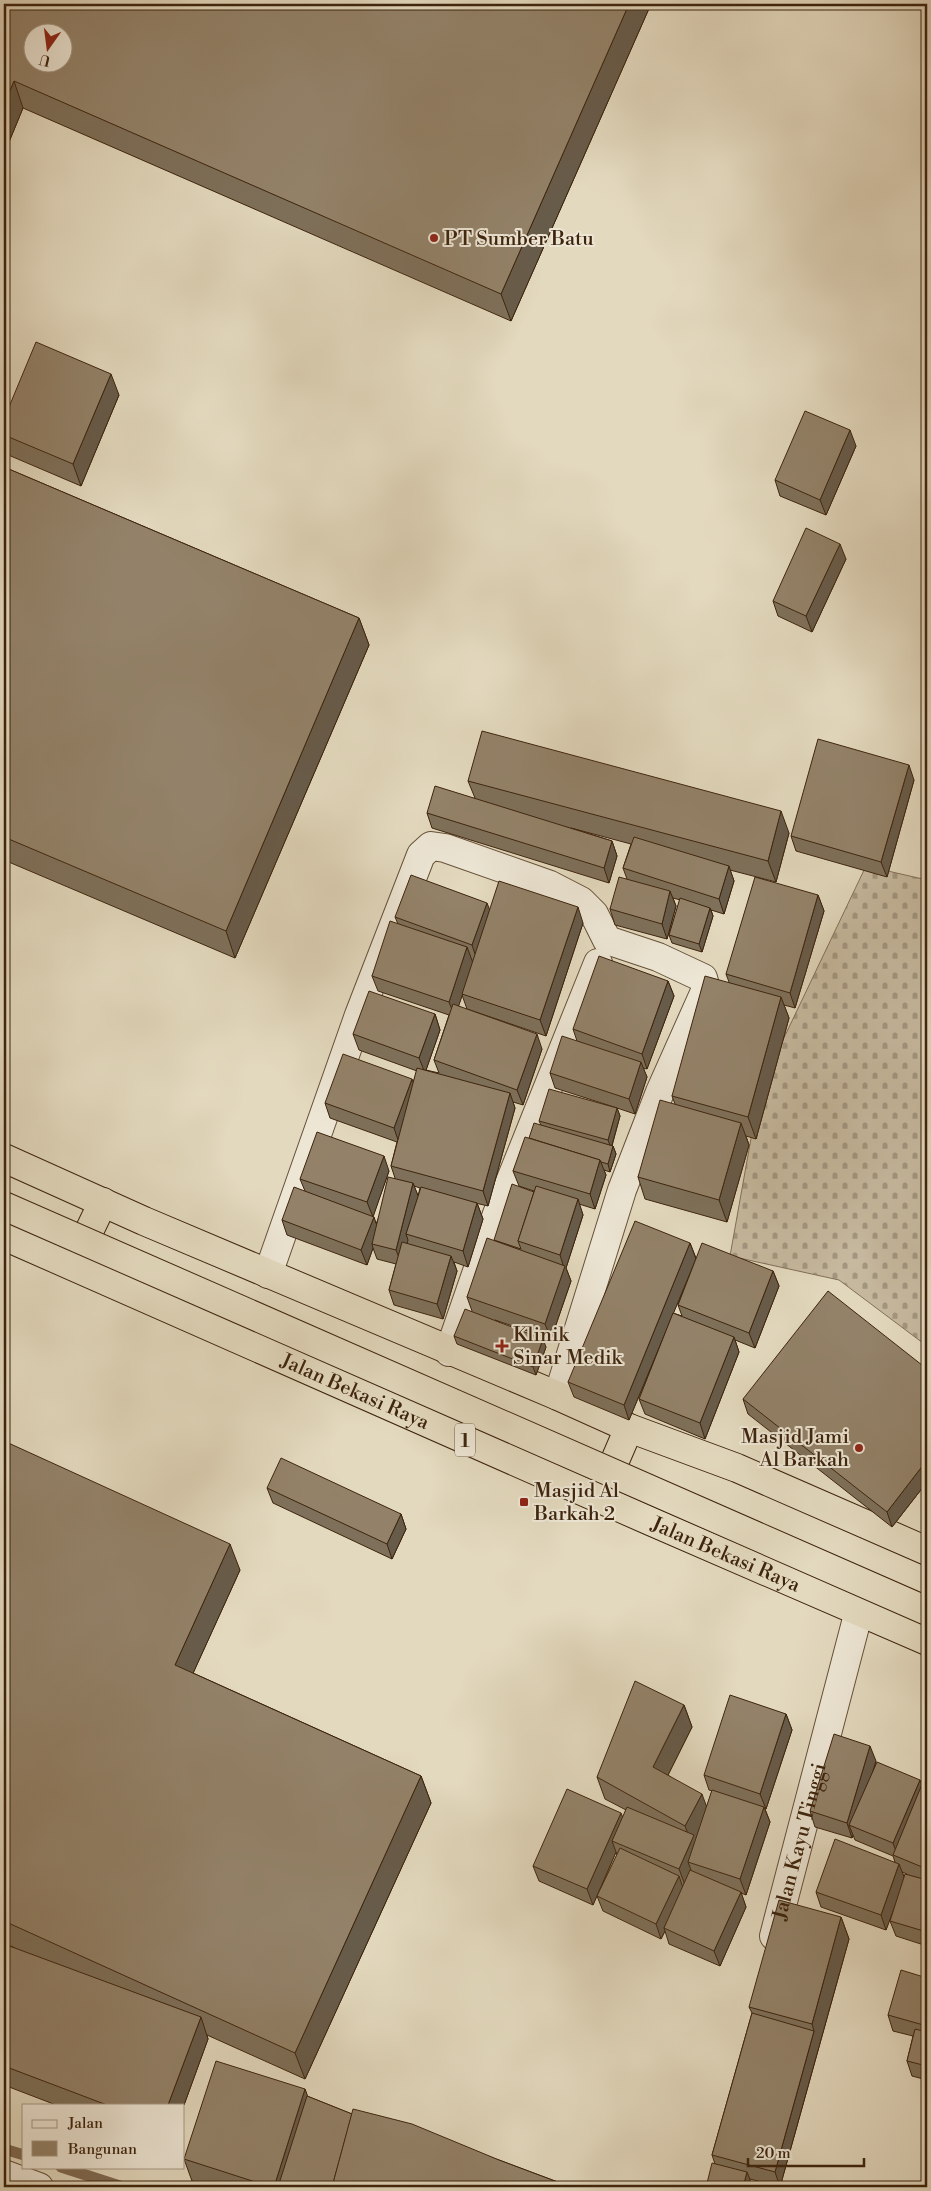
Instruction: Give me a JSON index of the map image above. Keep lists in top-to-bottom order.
{
  "streets": {
    "highway": ["Jalan Bekasi Raya", "1"],
    "street": ["Jalan Kayu Tinggi"]
  },
  "crossings": [
    ["Jalan Bekasi Raya", "Jalan Kayu Tinggi"]
  ],
  "places": {
    "other": ["PT Sumber Batu", "Masjid Jami Al Barkah"],
    "health": ["Klinik Sinar Medik"],
    "transit": ["Masjid Al Barkah 2"]
  },
  "legend": ["Jalan", "Bangunan"],
  "scale_bar": "20 m",
  "north": "bottom"
}
